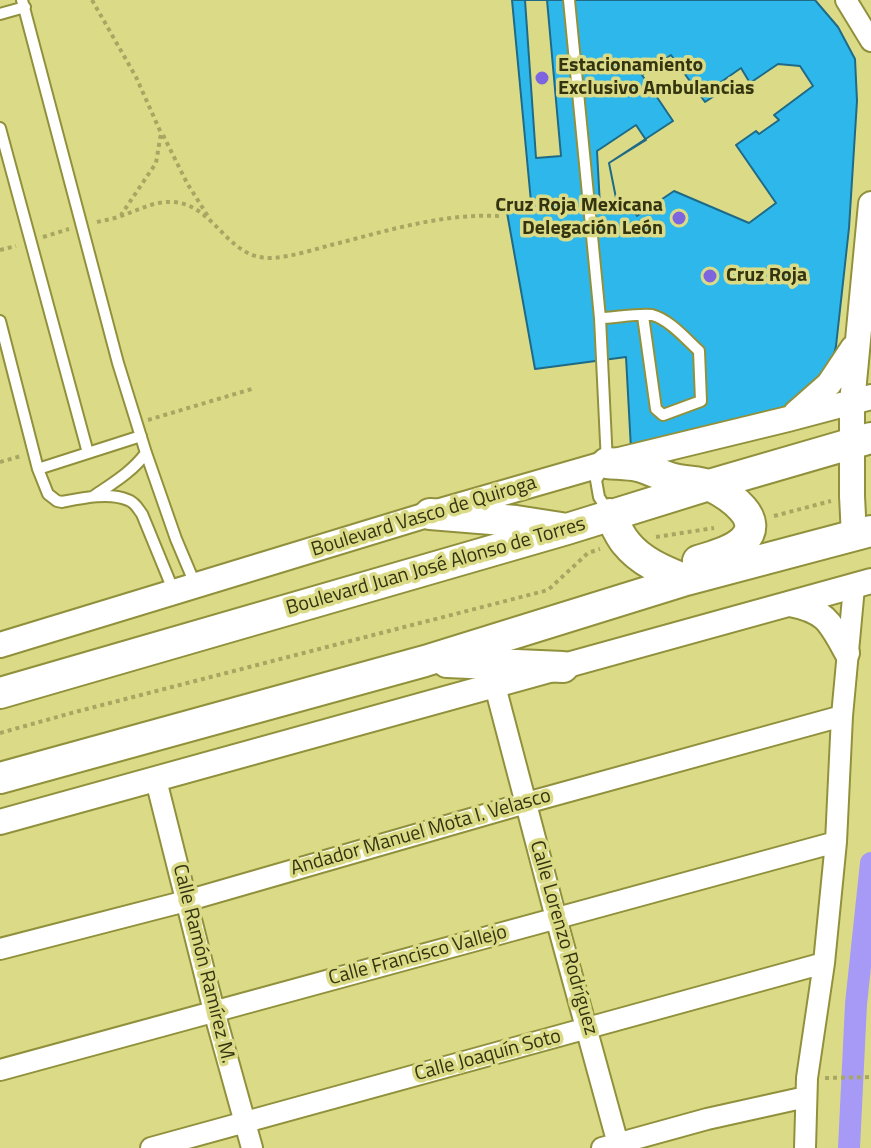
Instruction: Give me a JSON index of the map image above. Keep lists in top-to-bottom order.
{
  "streets": {
    "main road": ["Boulevard Juan José Alonso de Torres"],
    "street": [
      "Boulevard Vasco de Quiroga",
      "Andador Manuel Mota I. Velasco",
      "Calle Lorenzo Rodríguez",
      "Calle Francisco Vallejo",
      "Calle Ramón Ramírez M.",
      "Calle Joaquín Soto"
    ]
  },
  "crossings": [
    ["Andador Manuel Mota I. Velasco", "Calle Lorenzo Rodríguez"],
    ["Andador Manuel Mota I. Velasco", "Calle Ramón Ramírez M."],
    ["Calle Lorenzo Rodríguez", "Calle Francisco Vallejo"],
    ["Calle Lorenzo Rodríguez", "Calle Joaquín Soto"],
    ["Calle Francisco Vallejo", "Calle Ramón Ramírez M."],
    ["Calle Ramón Ramírez M.", "Calle Joaquín Soto"]
  ],
  "places": ["Estacionamiento Exclusivo Ambulancias", "Cruz Roja Mexicana Delegación León", "Cruz Roja"]
}
